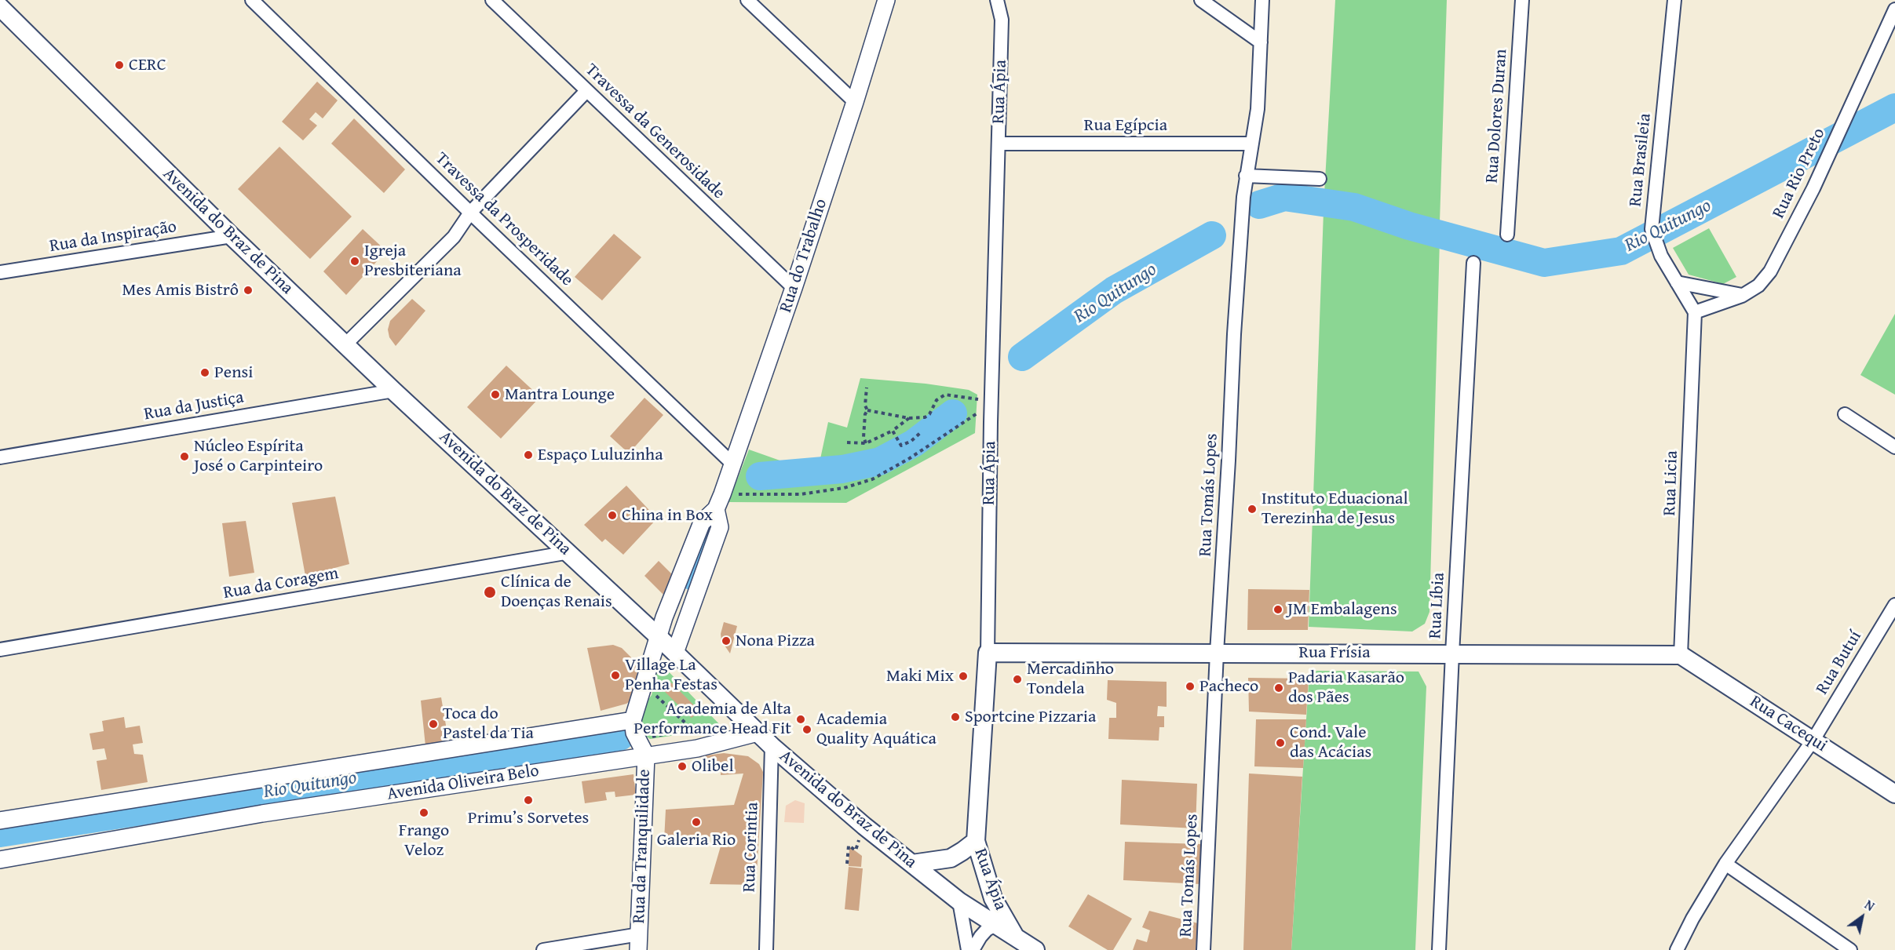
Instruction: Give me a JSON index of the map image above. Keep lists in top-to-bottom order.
{
  "streets": {
    "main road": [
      "Rua Ápia",
      "Avenida do Braz de Pina",
      "Rua Frísia",
      "Rua Cacequi"
    ],
    "street": [
      "Rua Dolores Duran",
      "Rua Egípcia",
      "Travessa da Generosidade",
      "Rua Brasileia",
      "Rua Rio Preto",
      "Travessa da Prosperidade",
      "Rua da Inspiração",
      "Rua do Trabalho",
      "Rua da Justiça",
      "Rua Licia",
      "Rua Tomás Lopes",
      "Rua da Coragem",
      "Rua Líbia",
      "Rua Butuí",
      "Avenida Oliveira Belo",
      "Rua da Tranquilidade",
      "Rua Corintia"
    ]
  },
  "crossings": [
    ["Rua Ápia", "Rua Egípcia"],
    ["Rua Ápia", "Avenida do Braz de Pina"],
    ["Rua Ápia", "Rua Frísia"],
    ["Rua Egípcia", "Rua Tomás Lopes"],
    ["Travessa da Generosidade", "Rua do Trabalho"],
    ["Rua Brasileia", "Rua Rio Preto"],
    ["Rua Brasileia", "Rua Licia"],
    ["Rua Rio Preto", "Rua Licia"],
    ["Travessa da Prosperidade", "Rua do Trabalho"],
    ["Avenida do Braz de Pina", "Rua da Inspiração"],
    ["Avenida do Braz de Pina", "Rua do Trabalho"],
    ["Avenida do Braz de Pina", "Rua da Justiça"],
    ["Avenida do Braz de Pina", "Rua da Coragem"],
    ["Avenida do Braz de Pina", "Avenida Oliveira Belo"],
    ["Avenida do Braz de Pina", "Rua Corintia"],
    ["Rua Licia", "Rua Frísia"],
    ["Rua Licia", "Rua Cacequi"],
    ["Rua Tomás Lopes", "Rua Frísia"],
    ["Rua Líbia", "Rua Frísia"],
    ["Rua Frísia", "Rua Cacequi"],
    ["Rua Butuí", "Rua Cacequi"],
    ["Avenida Oliveira Belo", "Rua da Tranquilidade"]
  ],
  "water": ["Rio Quitungo"],
  "places": [
    "CERC",
    "Igreja Presbiteriana",
    "Mes Amis Bistrô",
    "Pensi",
    "Mantra Lounge",
    "Espaço Luluzinha",
    "Núcleo Espírita José o Carpinteiro",
    "Instituto Eduacional Terezinha de Jesus",
    "China in Box",
    "Clínica de Doenças Renais",
    "JM Embalagens",
    "Nona Pizza",
    "Village La Penha Festas",
    "Maki Mix",
    "Mercadinho Tondela",
    "Pacheco",
    "Padaria Kasarão dos Pães",
    "Sportcine Pizzaria",
    "Academia de Alta Performance Head Fit",
    "Toca do Pastel da Tia",
    "Academia Quality Aquática",
    "Cond. Vale das Acácias",
    "Olibel",
    "Primu’s Sorvetes",
    "Frango Veloz",
    "Galeria Rio"
  ],
  "north": "top right"
}
